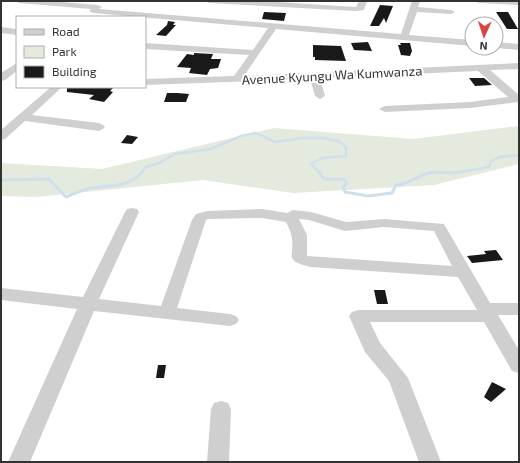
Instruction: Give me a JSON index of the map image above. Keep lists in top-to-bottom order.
{
  "streets": {
    "street": ["Avenue Kyungu Wa Kumwanza"]
  },
  "legend": ["Road", "Park", "Building"],
  "north": "bottom"
}
